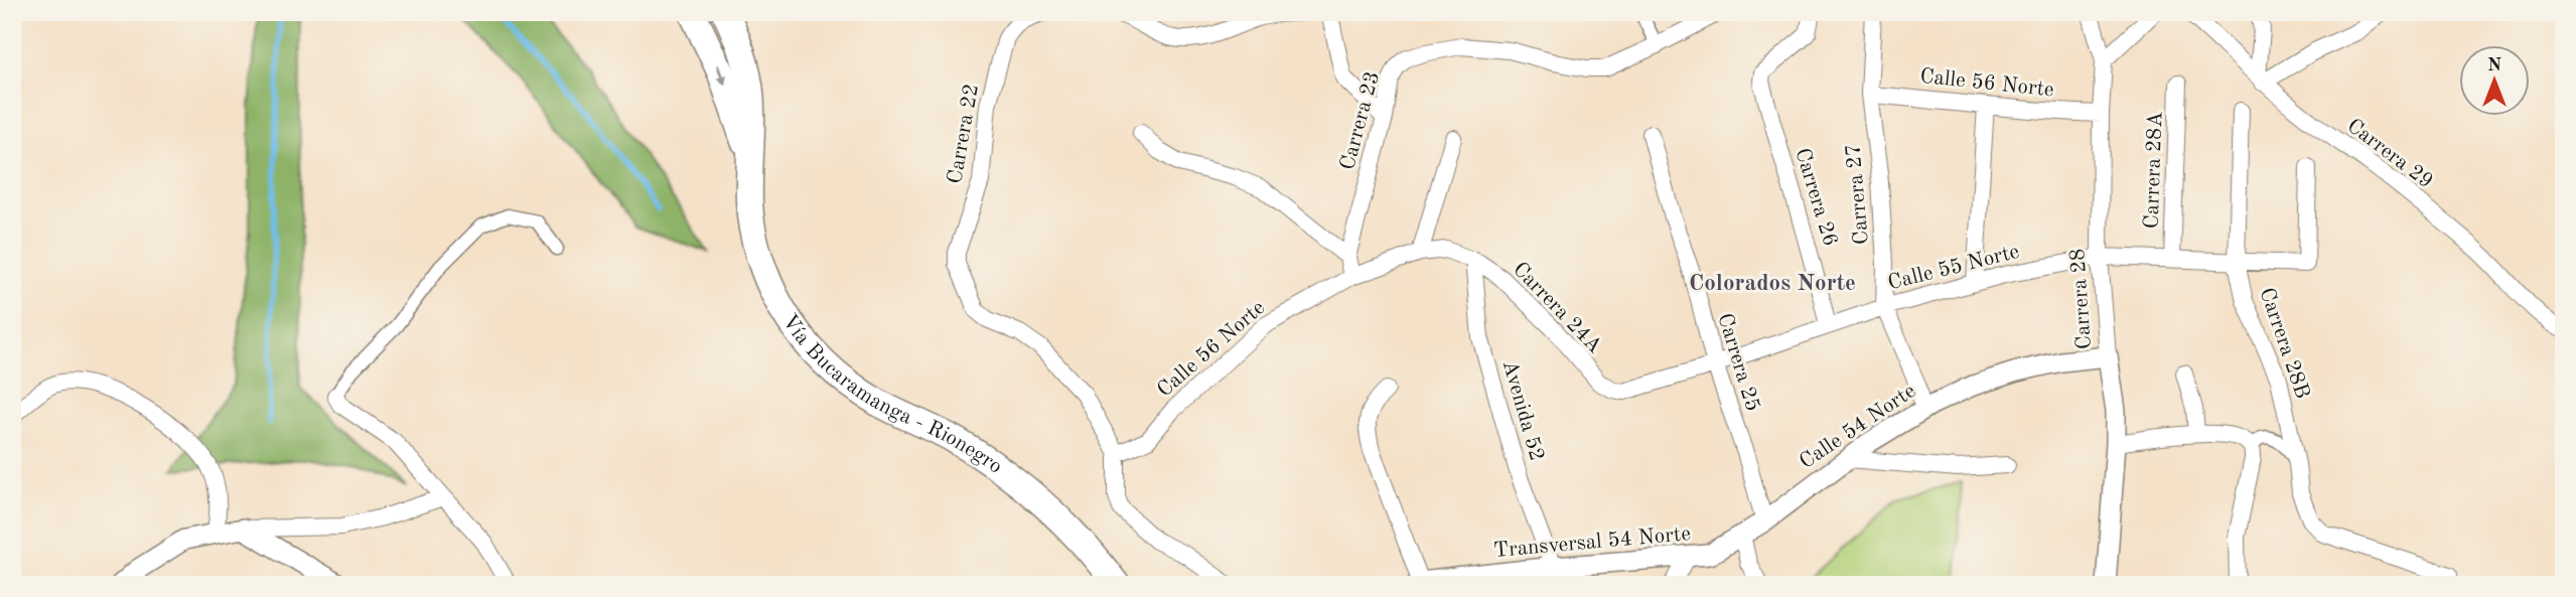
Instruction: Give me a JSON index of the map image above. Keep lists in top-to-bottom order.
{
  "streets": {
    "highway": ["Vía Bucaramanga - Rionegro"],
    "street": [
      "Calle 56 Norte",
      "Carrera 23",
      "Carrera 22",
      "Carrera 29",
      "Carrera 28A",
      "Carrera 27",
      "Carrera 26",
      "Calle 55 Norte",
      "Carrera 28",
      "Carrera 24A",
      "Carrera 28B",
      "Carrera 25",
      "Avenida 52",
      "Calle 54 Norte",
      "Transversal 54 Norte"
    ]
  },
  "crossings": [
    ["Calle 56 Norte", "Carrera 23"],
    ["Calle 56 Norte", "Carrera 22"],
    ["Calle 56 Norte", "Carrera 27"],
    ["Calle 56 Norte", "Carrera 28"],
    ["Calle 56 Norte", "Carrera 24A"],
    ["Calle 56 Norte", "Avenida 52"],
    ["Carrera 28A", "Calle 55 Norte"],
    ["Carrera 27", "Calle 55 Norte"],
    ["Carrera 27", "Calle 54 Norte"],
    ["Carrera 26", "Calle 55 Norte"],
    ["Calle 55 Norte", "Carrera 28"],
    ["Calle 55 Norte", "Carrera 24A"],
    ["Calle 55 Norte", "Carrera 28B"],
    ["Calle 55 Norte", "Carrera 25"],
    ["Carrera 28", "Calle 54 Norte"],
    ["Carrera 24A", "Avenida 52"],
    ["Carrera 25", "Calle 54 Norte"],
    ["Carrera 25", "Transversal 54 Norte"],
    ["Avenida 52", "Transversal 54 Norte"],
    ["Calle 54 Norte", "Transversal 54 Norte"]
  ],
  "districts": ["Colorados Norte"],
  "north": "top"
}
